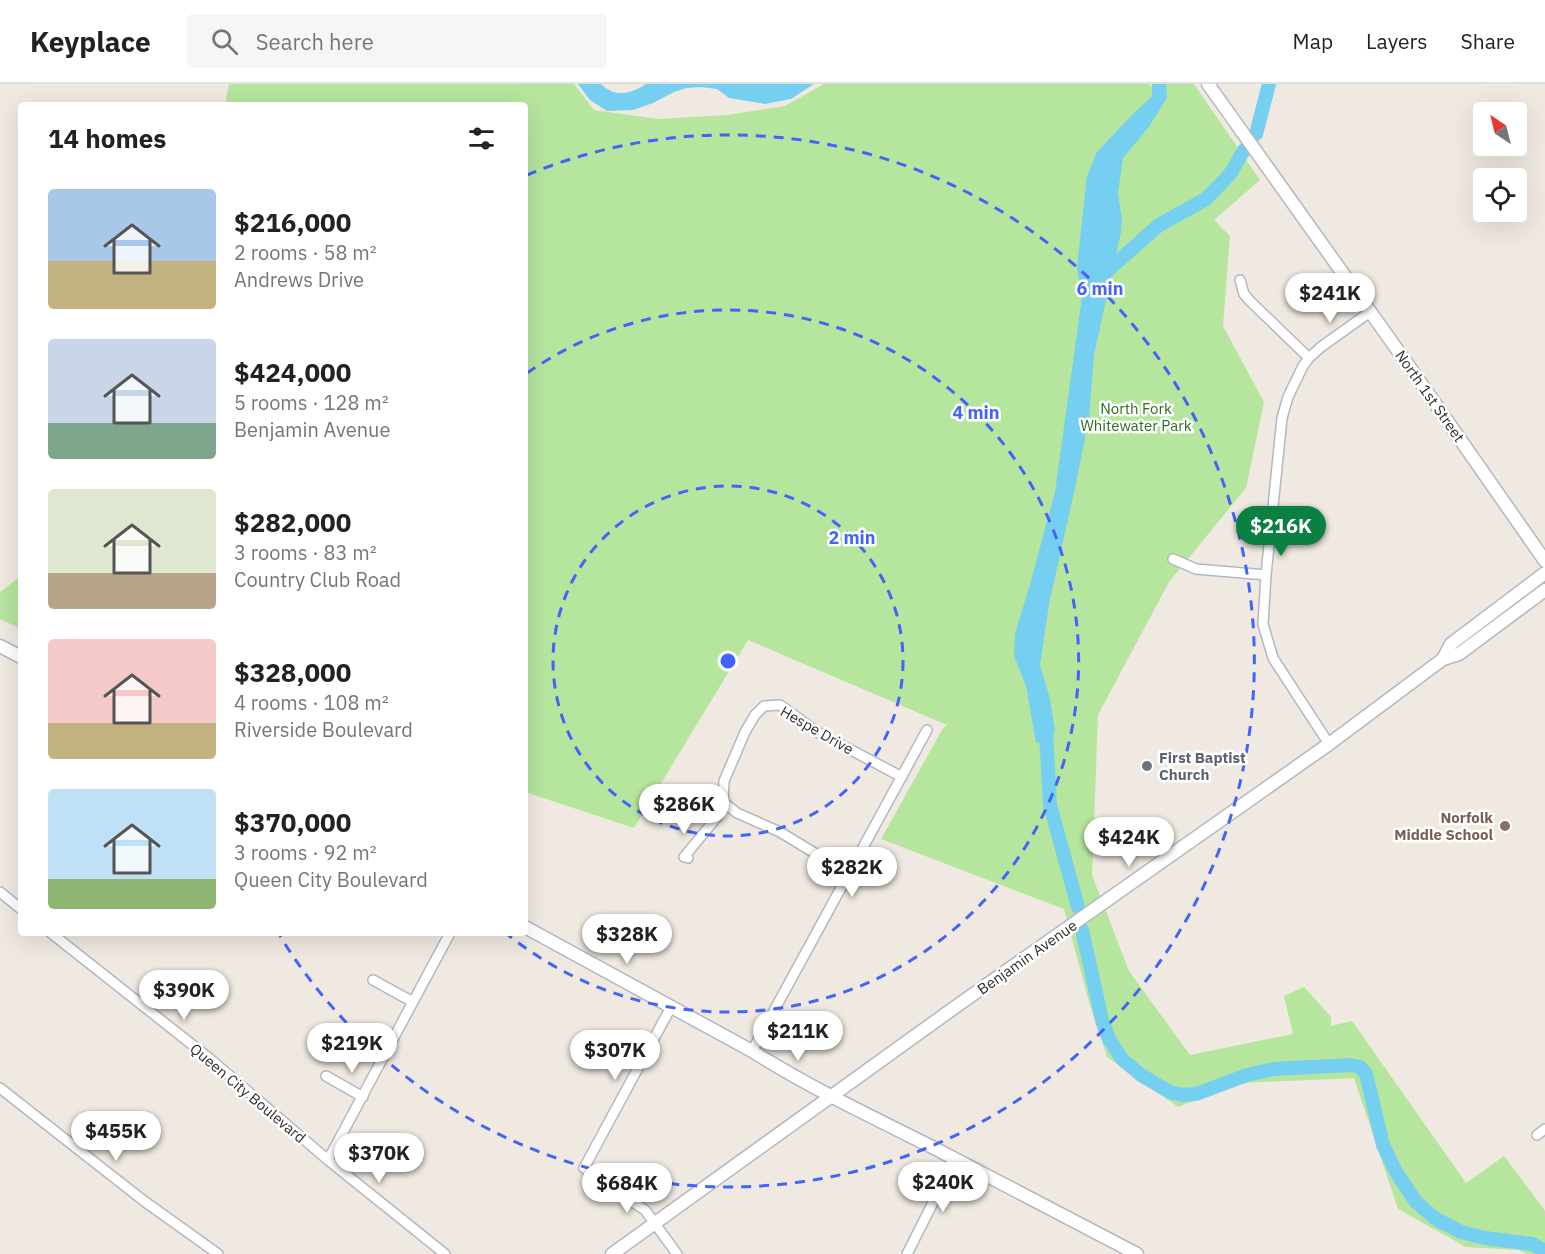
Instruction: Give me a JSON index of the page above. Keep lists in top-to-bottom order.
{
  "streets": {
    "main road": ["North 1st Street", "Benjamin Avenue"],
    "street": ["Hespe Drive", "Queen City Boulevard"]
  },
  "parks": ["North Fork Whitewater Park"],
  "places": ["First Baptist Church", "Norfolk Middle School"],
  "north": "top left",
  "page": {
    "header": "Keyplace",
    "search": "Search here",
    "nav": ["Map", "Layers", "Share"],
    "heading": "14 homes",
    "list": [
      {
        "name": "$216,000",
        "note": "2 rooms · 58 m² · Andrews Drive"
      },
      {
        "name": "$424,000",
        "note": "5 rooms · 128 m² · Benjamin Avenue"
      },
      {
        "name": "$282,000",
        "note": "3 rooms · 83 m² · Country Club Road"
      },
      {
        "name": "$328,000",
        "note": "4 rooms · 108 m² · Riverside Boulevard"
      },
      {
        "name": "$370,000",
        "note": "3 rooms · 92 m² · Queen City Boulevard"
      }
    ],
    "price": [
      "$241K",
      "$216K",
      "$286K",
      "$424K",
      "$282K",
      "$328K",
      "$390K",
      "$211K",
      "$219K",
      "$307K",
      "$455K",
      "$370K",
      "$240K",
      "$684K"
    ]
  },
  "rings": ["6 min", "4 min", "2 min"]
}
